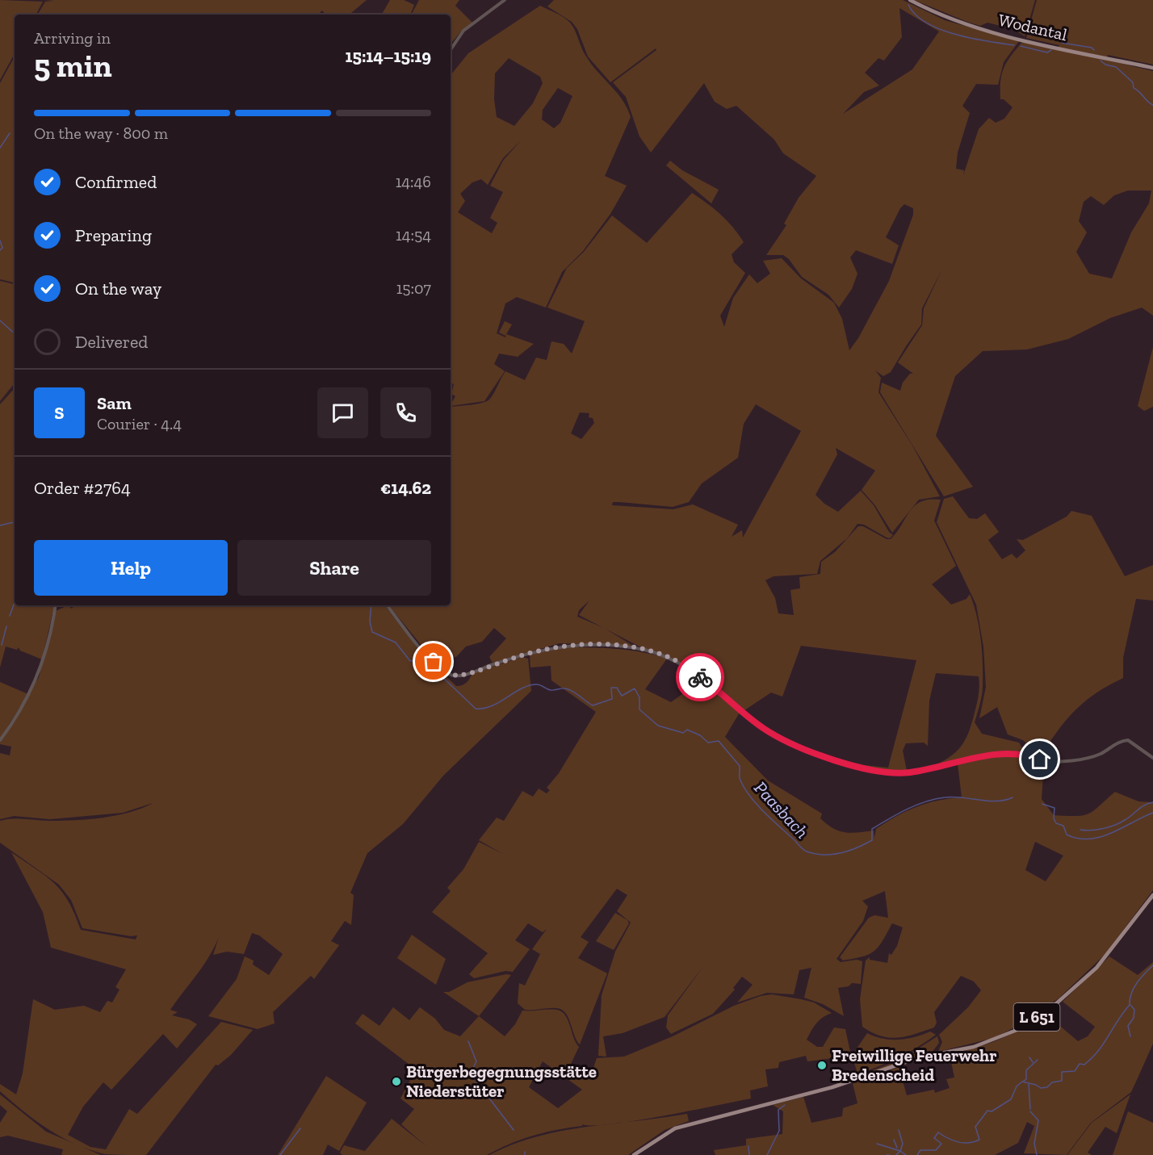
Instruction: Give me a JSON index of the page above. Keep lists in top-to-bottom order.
{
  "streets": {
    "main road": ["Wodantal", "L 651"]
  },
  "water": ["Paasbach"],
  "places": ["Freiwillige Feuerwehr Bredenscheid", "Bürgerbegegnungsstätte Niederstüter"],
  "page": {
    "heading": ["5 min", "Arriving in", "15:14–15:19"],
    "panel": [
      "Sam",
      "Courier · 4.4",
      "Order #2764",
      "€14.62"
    ],
    "bar": "On the way · 800 m",
    "list": [
      ["Confirmed", "14:46"],
      ["Preparing", "14:54"],
      ["On the way", "15:07"],
      "Delivered"
    ],
    "round": "S",
    "buttons": ["Help", "Share"]
  }
}
